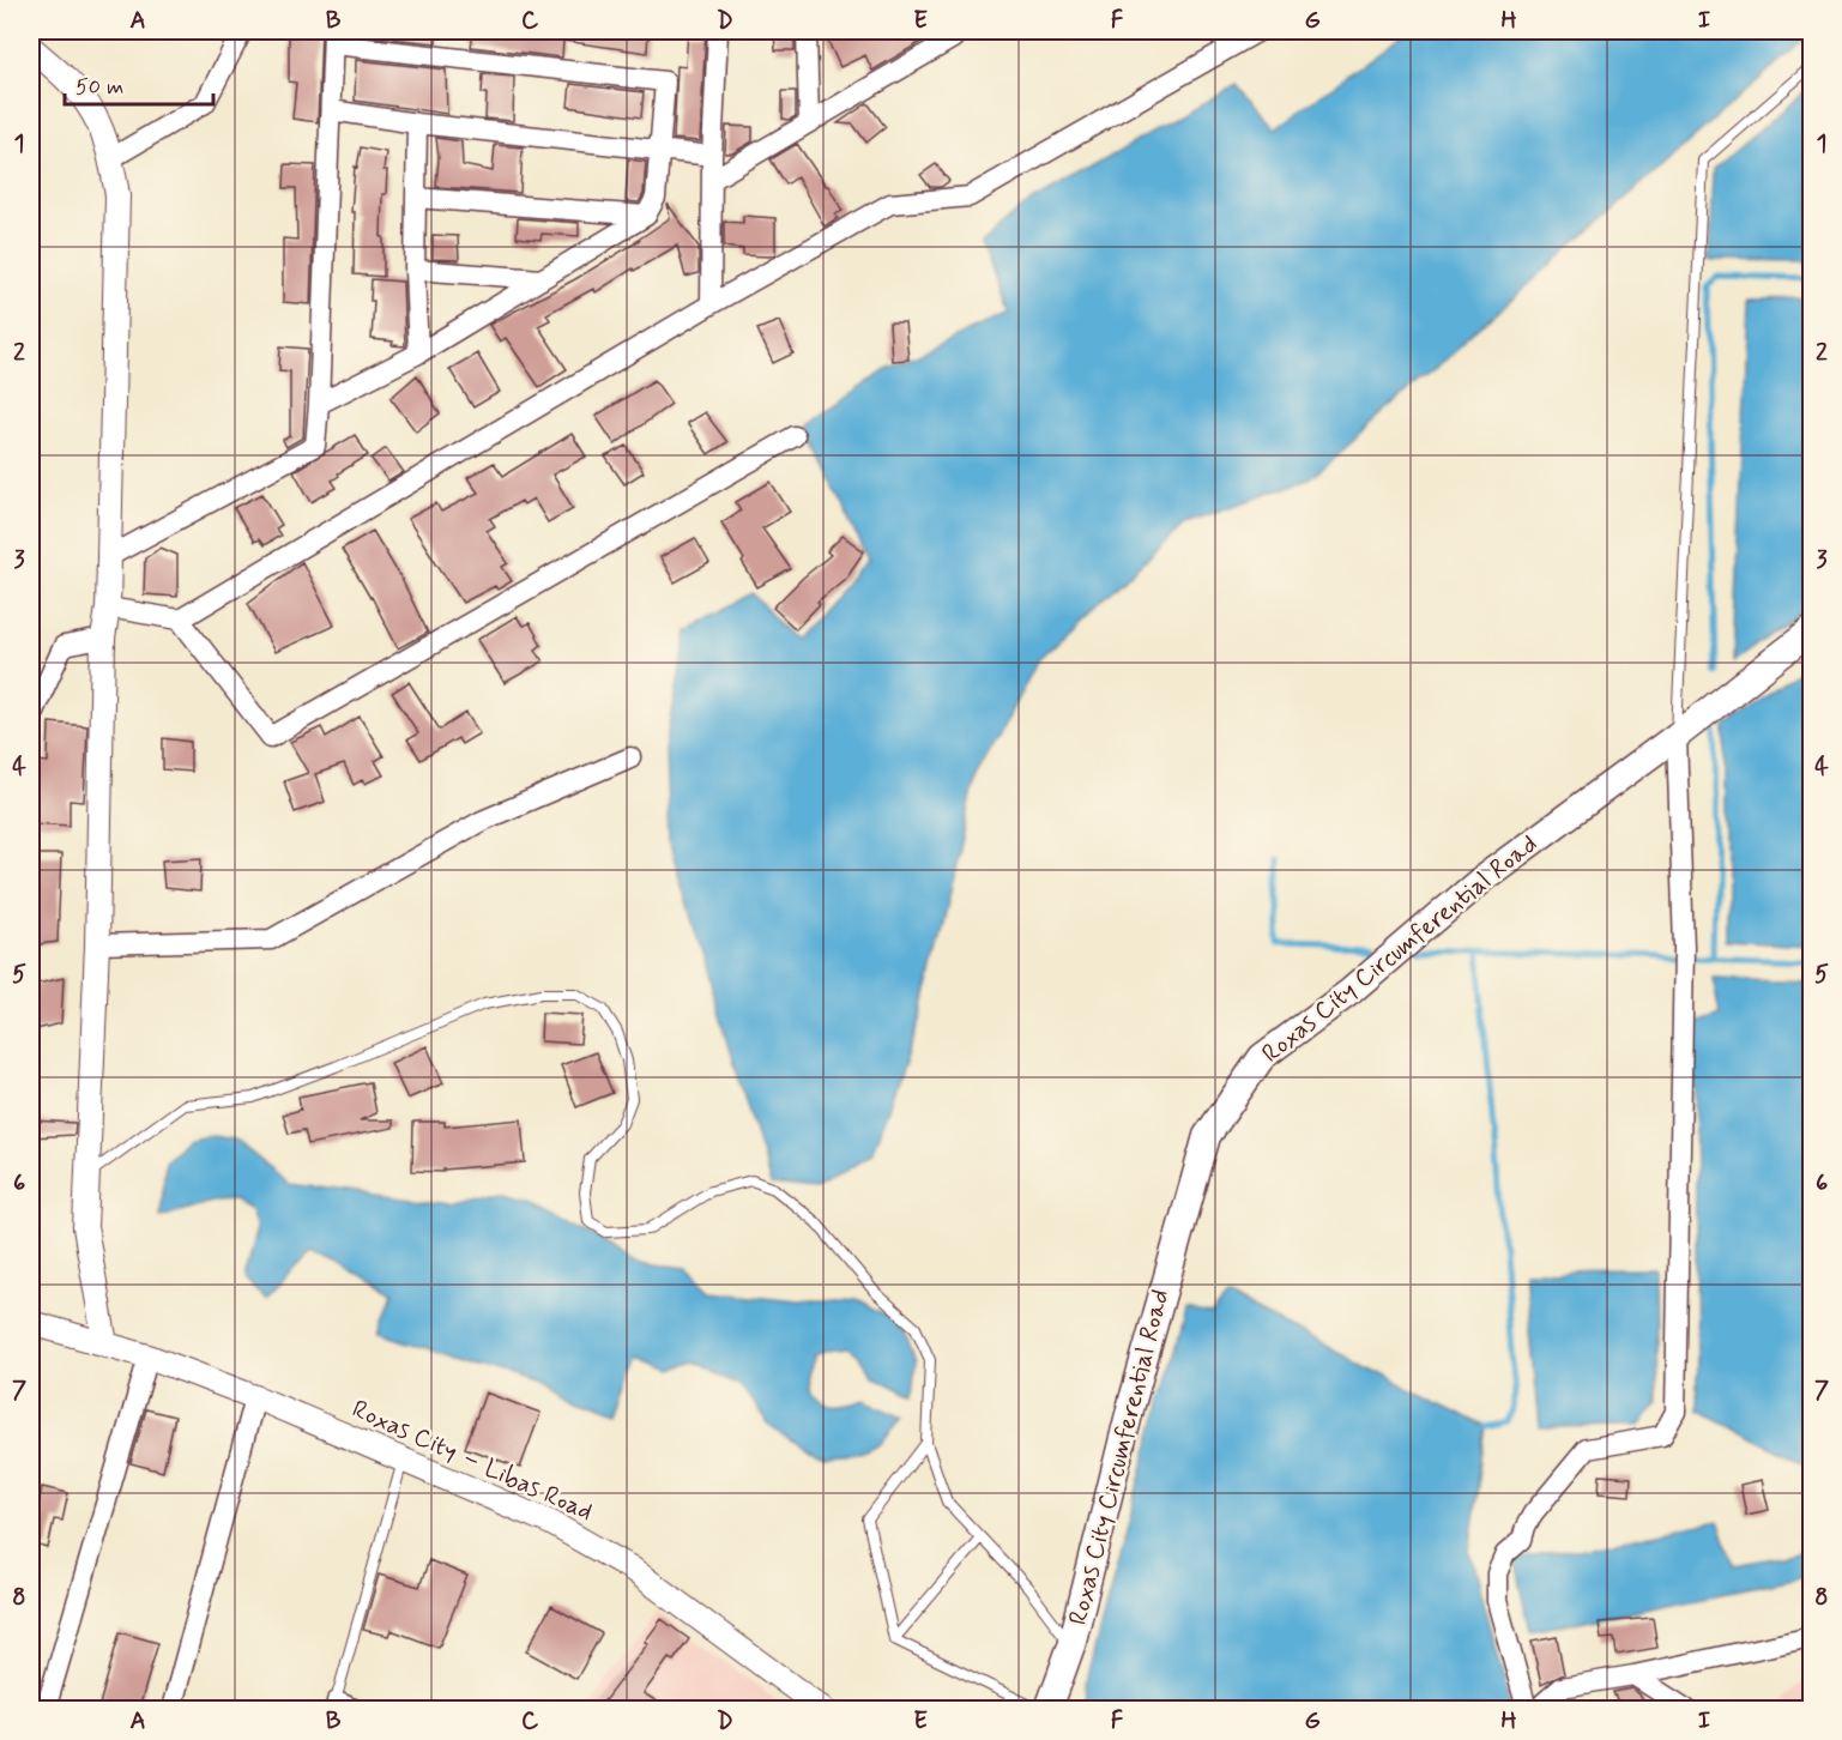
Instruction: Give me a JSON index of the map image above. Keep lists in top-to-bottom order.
{
  "streets": {
    "main road": ["Roxas City Circumferential Road"],
    "street": ["Roxas City – Libas Road"]
  },
  "scale_bar": "50 m",
  "grid": {
    "columns": [
      "A",
      "B",
      "C",
      "D",
      "E",
      "F",
      "G",
      "H",
      "I"
    ],
    "rows": [
      "1",
      "2",
      "3",
      "4",
      "5",
      "6",
      "7",
      "8"
    ]
  }
}
